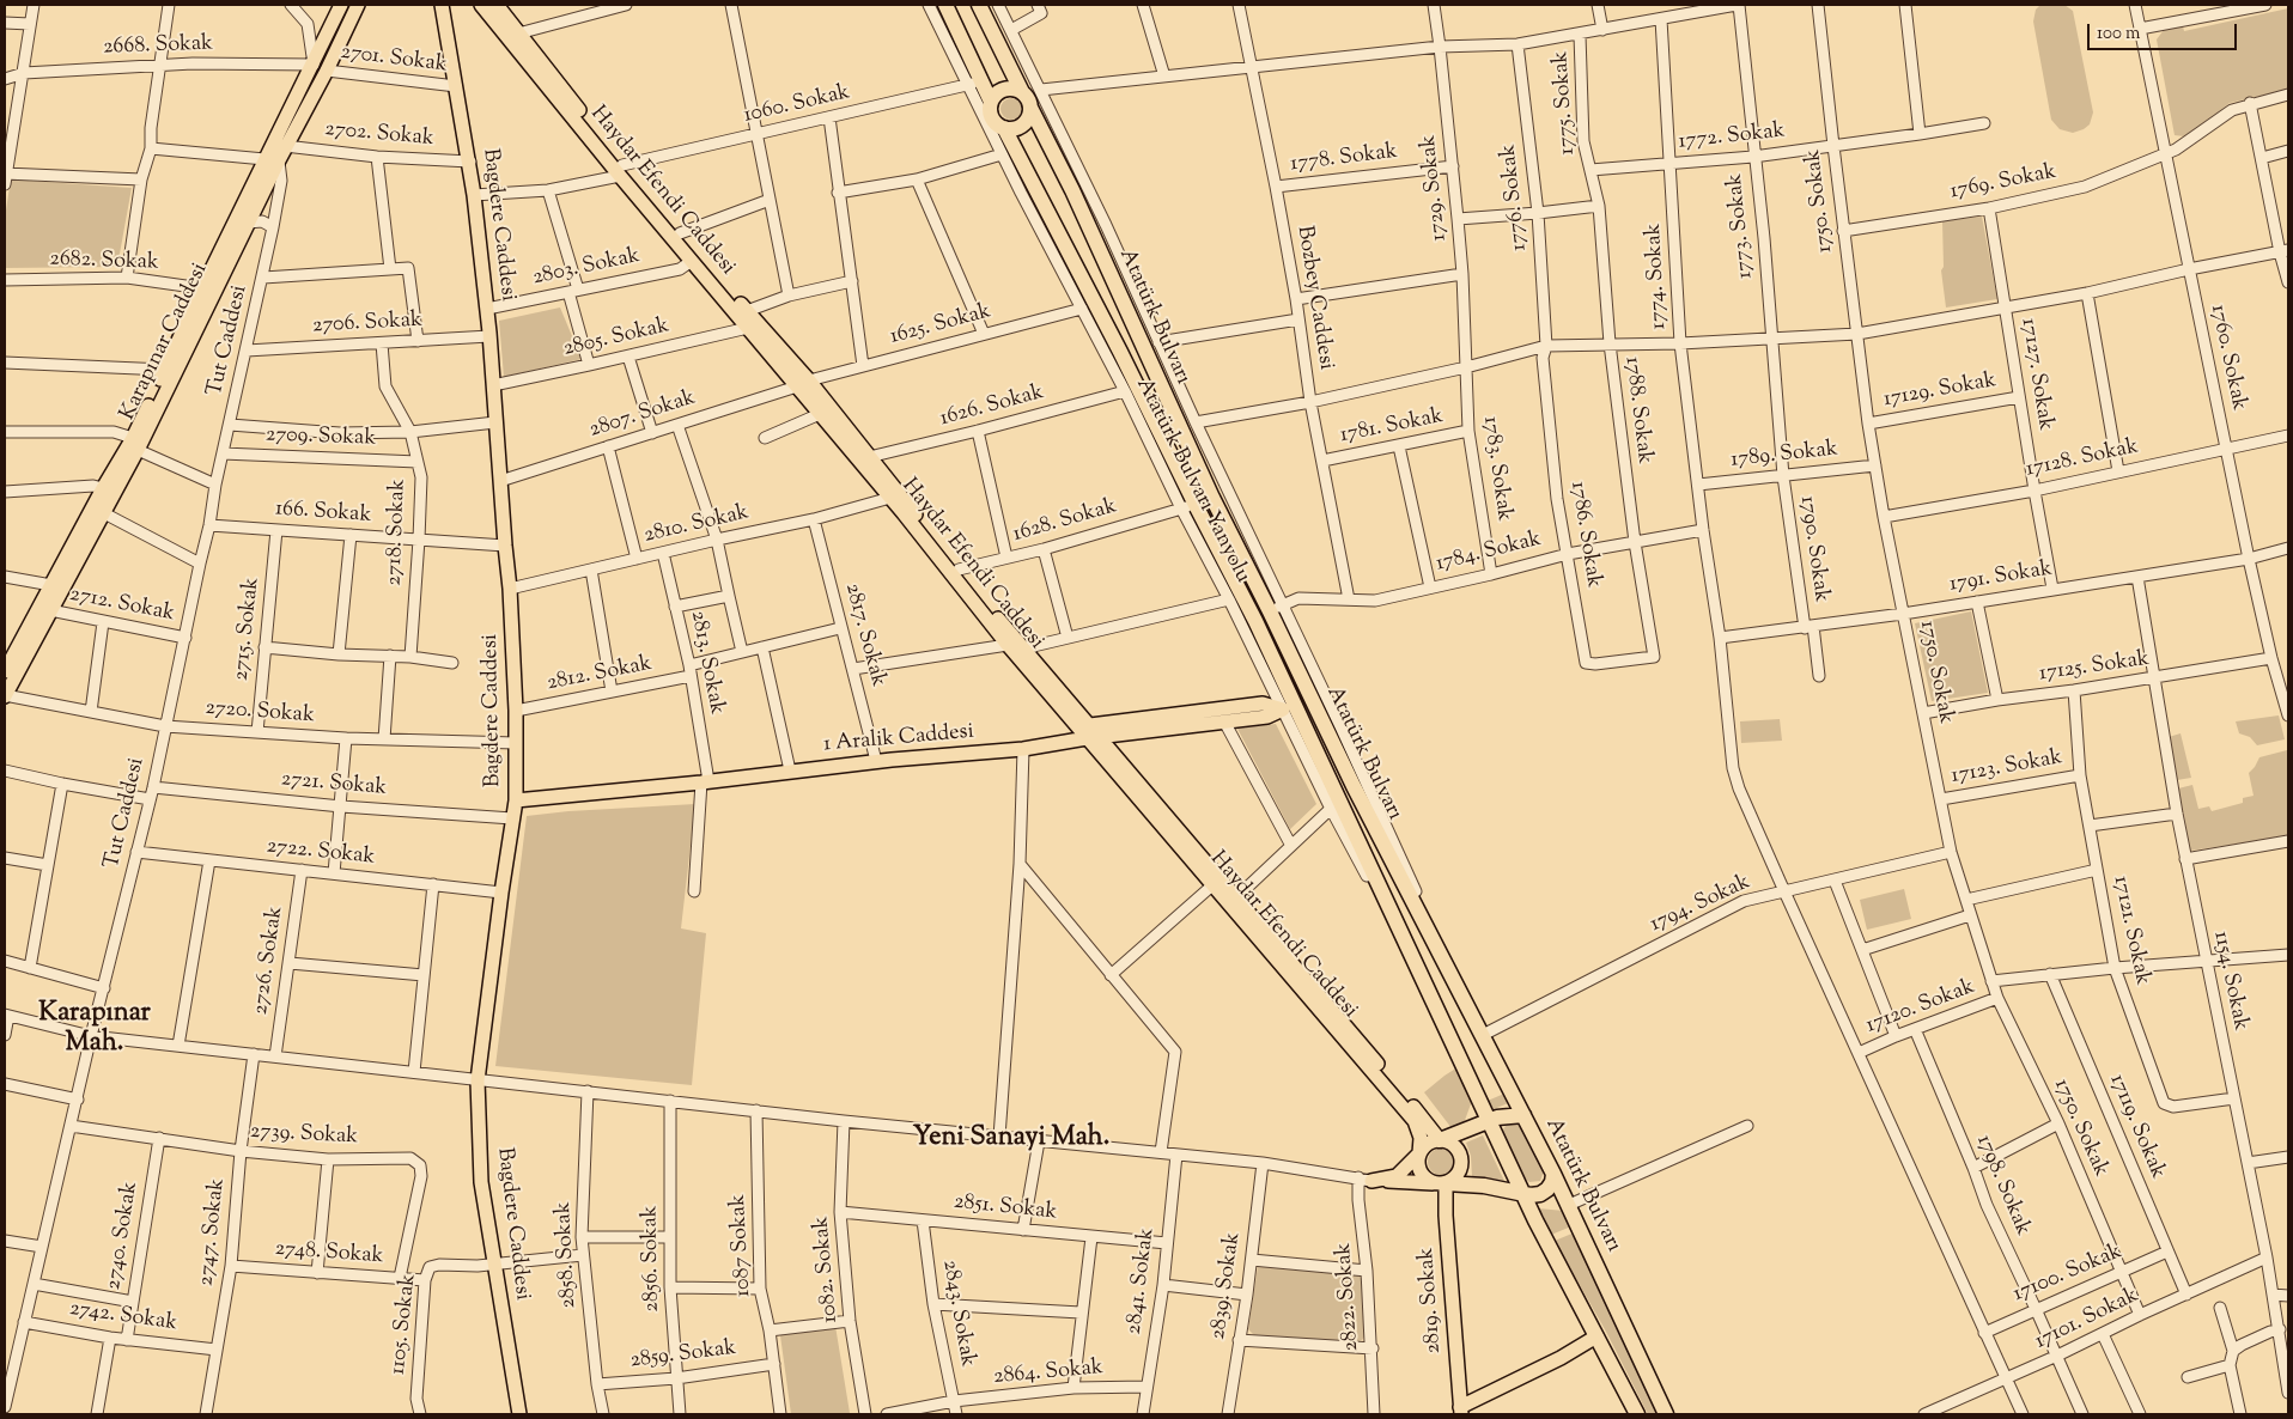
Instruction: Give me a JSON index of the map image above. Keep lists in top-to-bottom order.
{
  "streets": {
    "highway": ["Atatürk Bulvarı"],
    "main road": [
      "Haydar Efendi Caddesi",
      "Bagdere Caddesi",
      "Karapınar Caddesi",
      "1 Aralik Caddesi",
      "2819. Sokak"
    ],
    "street": [
      "2668. Sokak",
      "2701. Sokak",
      "1775. Sokak",
      "1060. Sokak",
      "2702. Sokak",
      "1772. Sokak",
      "1778. Sokak",
      "1769. Sokak",
      "1729. Sokak",
      "1776. Sokak",
      "1750. Sokak",
      "1773. Sokak",
      "2682. Sokak",
      "2803. Sokak",
      "1774. Sokak",
      "Bozbey Caddesi",
      "2706. Sokak",
      "1625. Sokak",
      "2805. Sokak",
      "Tut Caddesi",
      "1760. Sokak",
      "17127. Sokak",
      "17129. Sokak",
      "1626. Sokak",
      "1788. Sokak",
      "2807. Sokak",
      "1781. Sokak",
      "2709. Sokak",
      "1789. Sokak",
      "17128. Sokak",
      "1783. Sokak",
      "Atatürk Bulvarı Yanyolu",
      "166. Sokak",
      "1628. Sokak",
      "2810. Sokak",
      "2718. Sokak",
      "1786. Sokak",
      "1790. Sokak",
      "1784. Sokak",
      "1791. Sokak",
      "2712. Sokak",
      "2715. Sokak",
      "2817. Sokak",
      "2813. Sokak",
      "17125. Sokak",
      "2812. Sokak",
      "2720. Sokak",
      "17123. Sokak",
      "2721. Sokak",
      "2722. Sokak",
      "1794. Sokak",
      "17121. Sokak",
      "2726. Sokak",
      "1154. Sokak",
      "17120. Sokak",
      "17119. Sokak",
      "2739. Sokak",
      "1798. Sokak",
      "2851. Sokak",
      "2747. Sokak",
      "2740. Sokak",
      "1087 Sokak",
      "2748. Sokak",
      "2858. Sokak",
      "2856. Sokak",
      "1082. Sokak",
      "17100. Sokak",
      "2841. Sokak",
      "2839. Sokak",
      "2822. Sokak",
      "2843. Sokak",
      "2742. Sokak",
      "17101. Sokak",
      "1105. Sokak",
      "2859. Sokak",
      "2864. Sokak"
    ]
  },
  "crossings": [
    ["2668. Sokak", "Karapınar Caddesi"],
    ["2701. Sokak", "Bagdere Caddesi"],
    ["2701. Sokak", "Karapınar Caddesi"],
    ["1775. Sokak", "1772. Sokak"],
    ["1775. Sokak", "1788. Sokak"],
    ["1060. Sokak", "Haydar Efendi Caddesi"],
    ["1060. Sokak", "Bagdere Caddesi"],
    ["1060. Sokak", "Atatürk Bulvarı Yanyolu"],
    ["2702. Sokak", "Bagdere Caddesi"],
    ["2702. Sokak", "Karapınar Caddesi"],
    ["1772. Sokak", "1750. Sokak"],
    ["1772. Sokak", "1773. Sokak"],
    ["1772. Sokak", "1774. Sokak"],
    ["1772. Sokak", "1788. Sokak"],
    ["1778. Sokak", "1729. Sokak"],
    ["1778. Sokak", "Bozbey Caddesi"],
    ["1769. Sokak", "1750. Sokak"],
    ["1769. Sokak", "1760. Sokak"],
    ["1769. Sokak", "17127. Sokak"],
    ["1729. Sokak", "1783. Sokak"],
    ["Haydar Efendi Caddesi", "2803. Sokak"],
    ["Haydar Efendi Caddesi", "1625. Sokak"],
    ["Haydar Efendi Caddesi", "2805. Sokak"],
    ["Haydar Efendi Caddesi", "1626. Sokak"],
    ["Haydar Efendi Caddesi", "2807. Sokak"],
    ["Haydar Efendi Caddesi", "1628. Sokak"],
    ["Haydar Efendi Caddesi", "2810. Sokak"],
    ["Haydar Efendi Caddesi", "1 Aralik Caddesi"],
    ["Haydar Efendi Caddesi", "2819. Sokak"],
    ["1776. Sokak", "1786. Sokak"],
    ["1750. Sokak", "17129. Sokak"],
    ["1750. Sokak", "1789. Sokak"],
    ["1750. Sokak", "17128. Sokak"],
    ["1750. Sokak", "1791. Sokak"],
    ["1750. Sokak", "17125. Sokak"],
    ["1750. Sokak", "17123. Sokak"],
    ["1750. Sokak", "1794. Sokak"],
    ["1750. Sokak", "17120. Sokak"],
    ["1750. Sokak", "17100. Sokak"],
    ["1750. Sokak", "17101. Sokak"],
    ["Bagdere Caddesi", "2803. Sokak"],
    ["Bagdere Caddesi", "2706. Sokak"],
    ["Bagdere Caddesi", "2805. Sokak"],
    ["Bagdere Caddesi", "2807. Sokak"],
    ["Bagdere Caddesi", "166. Sokak"],
    ["Bagdere Caddesi", "2810. Sokak"],
    ["Bagdere Caddesi", "2812. Sokak"],
    ["Bagdere Caddesi", "2720. Sokak"],
    ["Bagdere Caddesi", "1 Aralik Caddesi"],
    ["Bagdere Caddesi", "2721. Sokak"],
    ["Bagdere Caddesi", "2722. Sokak"],
    ["Bagdere Caddesi", "1105. Sokak"],
    ["1773. Sokak", "1789. Sokak"],
    ["1773. Sokak", "1790. Sokak"],
    ["2682. Sokak", "Karapınar Caddesi"],
    ["1774. Sokak", "1789. Sokak"],
    ["1774. Sokak", "1784. Sokak"],
    ["1774. Sokak", "1791. Sokak"],
    ["1774. Sokak", "1794. Sokak"],
    ["1774. Sokak", "17120. Sokak"],
    ["1774. Sokak", "17100. Sokak"],
    ["1774. Sokak", "17101. Sokak"],
    ["Bozbey Caddesi", "1781. Sokak"],
    ["Bozbey Caddesi", "1784. Sokak"],
    ["Atatürk Bulvarı", "Atatürk Bulvarı Yanyolu"],
    ["Atatürk Bulvarı", "1628. Sokak"],
    ["Atatürk Bulvarı", "1784. Sokak"],
    ["Atatürk Bulvarı", "1794. Sokak"],
    ["2706. Sokak", "Tut Caddesi"],
    ["2706. Sokak", "2718. Sokak"],
    ["1625. Sokak", "2807. Sokak"],
    ["1625. Sokak", "Atatürk Bulvarı Yanyolu"],
    ["Tut Caddesi", "Karapınar Caddesi"],
    ["Tut Caddesi", "2709. Sokak"],
    ["Tut Caddesi", "166. Sokak"],
    ["Tut Caddesi", "2712. Sokak"],
    ["Tut Caddesi", "2720. Sokak"],
    ["Tut Caddesi", "2721. Sokak"],
    ["Tut Caddesi", "2722. Sokak"],
    ["Tut Caddesi", "2739. Sokak"],
    ["Tut Caddesi", "2742. Sokak"],
    ["Karapınar Caddesi", "2712. Sokak"],
    ["Karapınar Caddesi", "2720. Sokak"],
    ["1760. Sokak", "17128. Sokak"],
    ["1760. Sokak", "1791. Sokak"],
    ["1760. Sokak", "17125. Sokak"],
    ["17127. Sokak", "17129. Sokak"],
    ["17127. Sokak", "17128. Sokak"],
    ["17127. Sokak", "1791. Sokak"],
    ["1626. Sokak", "Atatürk Bulvarı Yanyolu"],
    ["1788. Sokak", "1786. Sokak"],
    ["1788. Sokak", "1784. Sokak"],
    ["1781. Sokak", "1783. Sokak"],
    ["2709. Sokak", "2718. Sokak"],
    ["1789. Sokak", "1790. Sokak"],
    ["1783. Sokak", "1784. Sokak"],
    ["Atatürk Bulvarı Yanyolu", "1628. Sokak"],
    ["Atatürk Bulvarı Yanyolu", "1784. Sokak"],
    ["Atatürk Bulvarı Yanyolu", "1 Aralik Caddesi"],
    ["166. Sokak", "2718. Sokak"],
    ["166. Sokak", "2715. Sokak"],
    ["2810. Sokak", "2817. Sokak"],
    ["2810. Sokak", "2813. Sokak"],
    ["1786. Sokak", "1784. Sokak"],
    ["1790. Sokak", "1791. Sokak"],
    ["1791. Sokak", "1154. Sokak"],
    ["2715. Sokak", "2720. Sokak"],
    ["2817. Sokak", "2812. Sokak"],
    ["2817. Sokak", "1 Aralik Caddesi"],
    ["2813. Sokak", "2812. Sokak"],
    ["2813. Sokak", "1 Aralik Caddesi"],
    ["17125. Sokak", "17121. Sokak"],
    ["17125. Sokak", "1154. Sokak"],
    ["17123. Sokak", "17121. Sokak"],
    ["2722. Sokak", "2726. Sokak"],
    ["17121. Sokak", "1154. Sokak"],
    ["17121. Sokak", "17120. Sokak"],
    ["1154. Sokak", "17120. Sokak"],
    ["1154. Sokak", "17101. Sokak"],
    ["17120. Sokak", "17119. Sokak"],
    ["17120. Sokak", "1798. Sokak"],
    ["17119. Sokak", "17100. Sokak"],
    ["17119. Sokak", "17101. Sokak"],
    ["2739. Sokak", "2747. Sokak"],
    ["2739. Sokak", "2740. Sokak"],
    ["2739. Sokak", "2748. Sokak"],
    ["1798. Sokak", "17100. Sokak"],
    ["1798. Sokak", "17101. Sokak"],
    ["2851. Sokak", "1082. Sokak"],
    ["2851. Sokak", "2841. Sokak"],
    ["2851. Sokak", "2843. Sokak"],
    ["2747. Sokak", "2748. Sokak"],
    ["2747. Sokak", "2742. Sokak"],
    ["2740. Sokak", "2742. Sokak"],
    ["1087 Sokak", "2859. Sokak"],
    ["2748. Sokak", "1105. Sokak"],
    ["2858. Sokak", "2859. Sokak"],
    ["2856. Sokak", "2859. Sokak"],
    ["2841. Sokak", "2864. Sokak"],
    ["2843. Sokak", "2864. Sokak"]
  ],
  "districts": ["Karapınar Mah.", "Yeni Sanayi Mah."],
  "scale_bar": "100 m"
}
